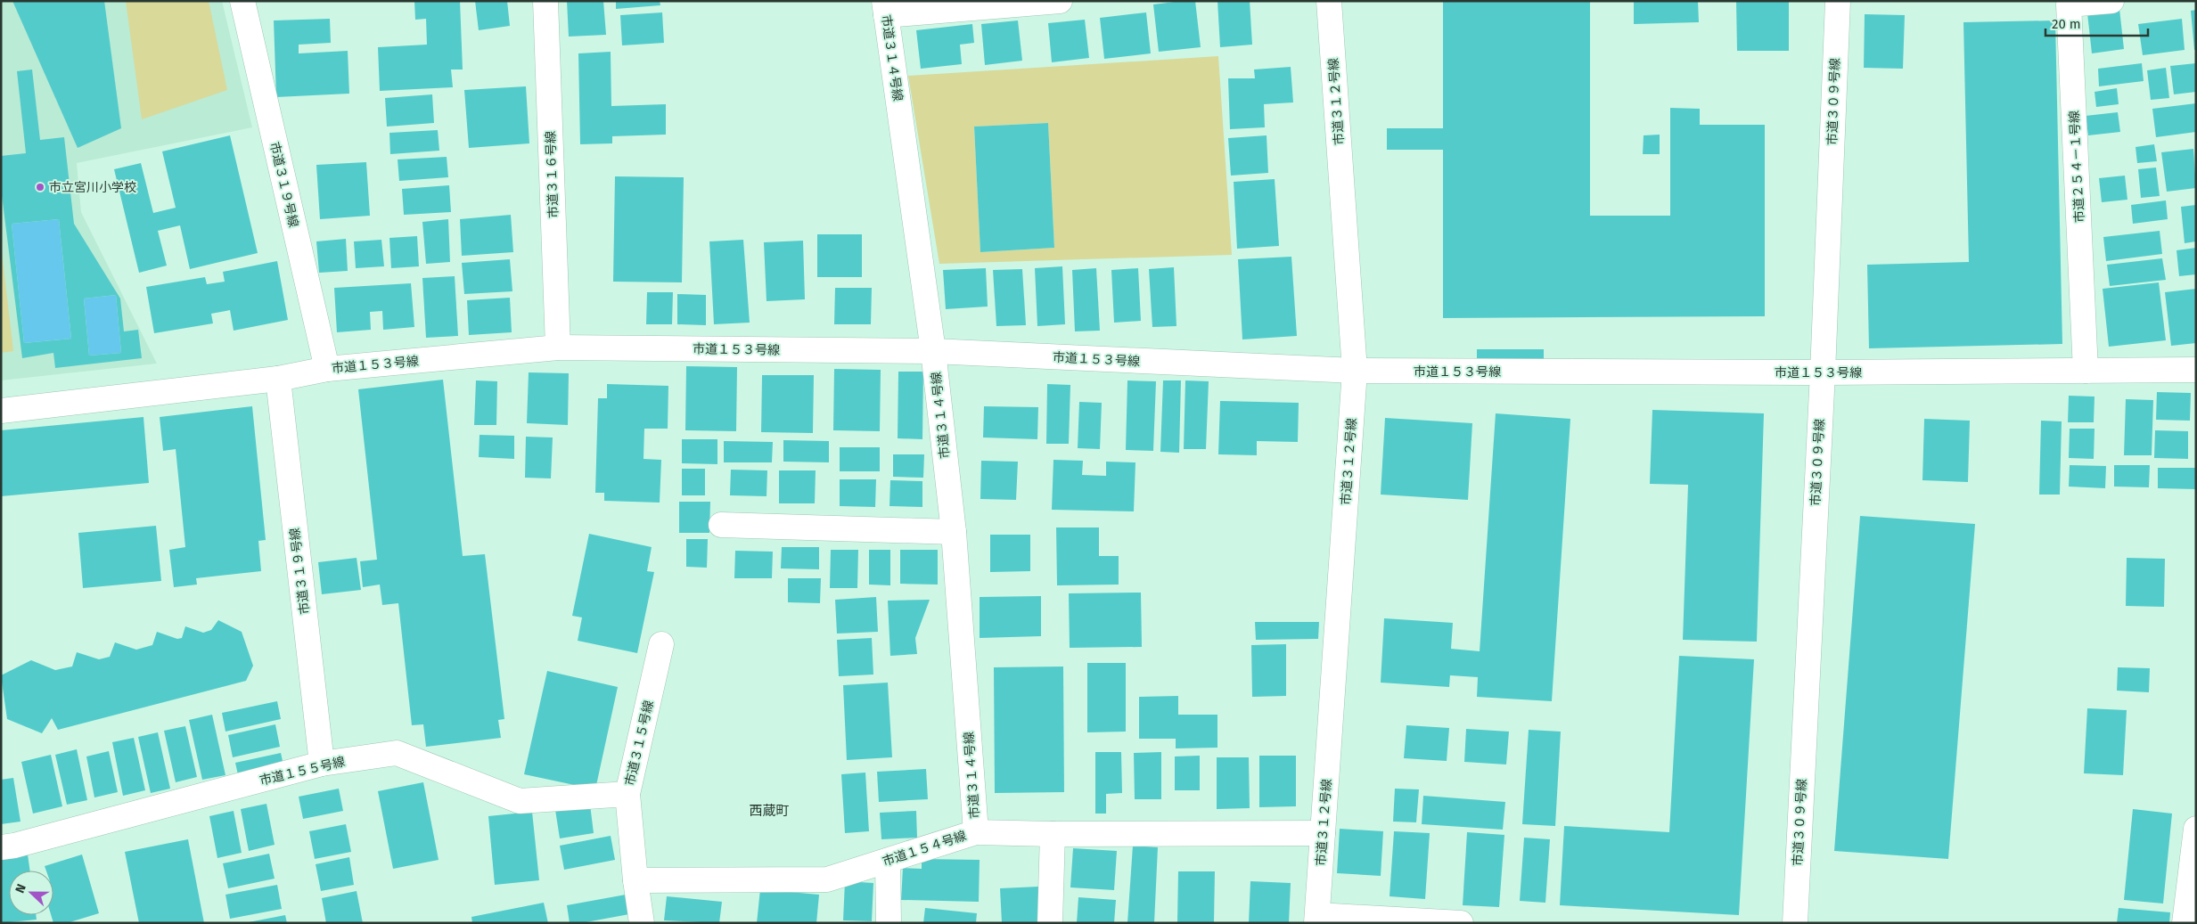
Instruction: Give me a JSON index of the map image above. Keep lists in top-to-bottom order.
{
  "streets": {
    "street": [
      "市道３１４号線",
      "市道３１２号線",
      "市道３０９号線",
      "市道２５４－１号線",
      "市道３１６号線",
      "市道３１９号線",
      "市道１５３号線",
      "市道３１５号線",
      "市道１５５号線",
      "市道１５４号線"
    ]
  },
  "crossings": [
    ["市道３１４号線", "市道１５３号線"],
    ["市道３１４号線", "市道１５４号線"],
    ["市道３１２号線", "市道１５３号線"],
    ["市道３１２号線", "市道１５４号線"],
    ["市道３０９号線", "市道１５３号線"],
    ["市道２５４－１号線", "市道１５３号線"],
    ["市道３１６号線", "市道１５３号線"],
    ["市道３１９号線", "市道１５３号線"],
    ["市道３１９号線", "市道１５５号線"],
    ["市道３１５号線", "市道１５５号線"],
    ["市道３１５号線", "市道１５４号線"]
  ],
  "districts": ["西蔵町"],
  "places": ["市立宮川小学校"],
  "scale_bar": "20 m",
  "north": "left"
}
